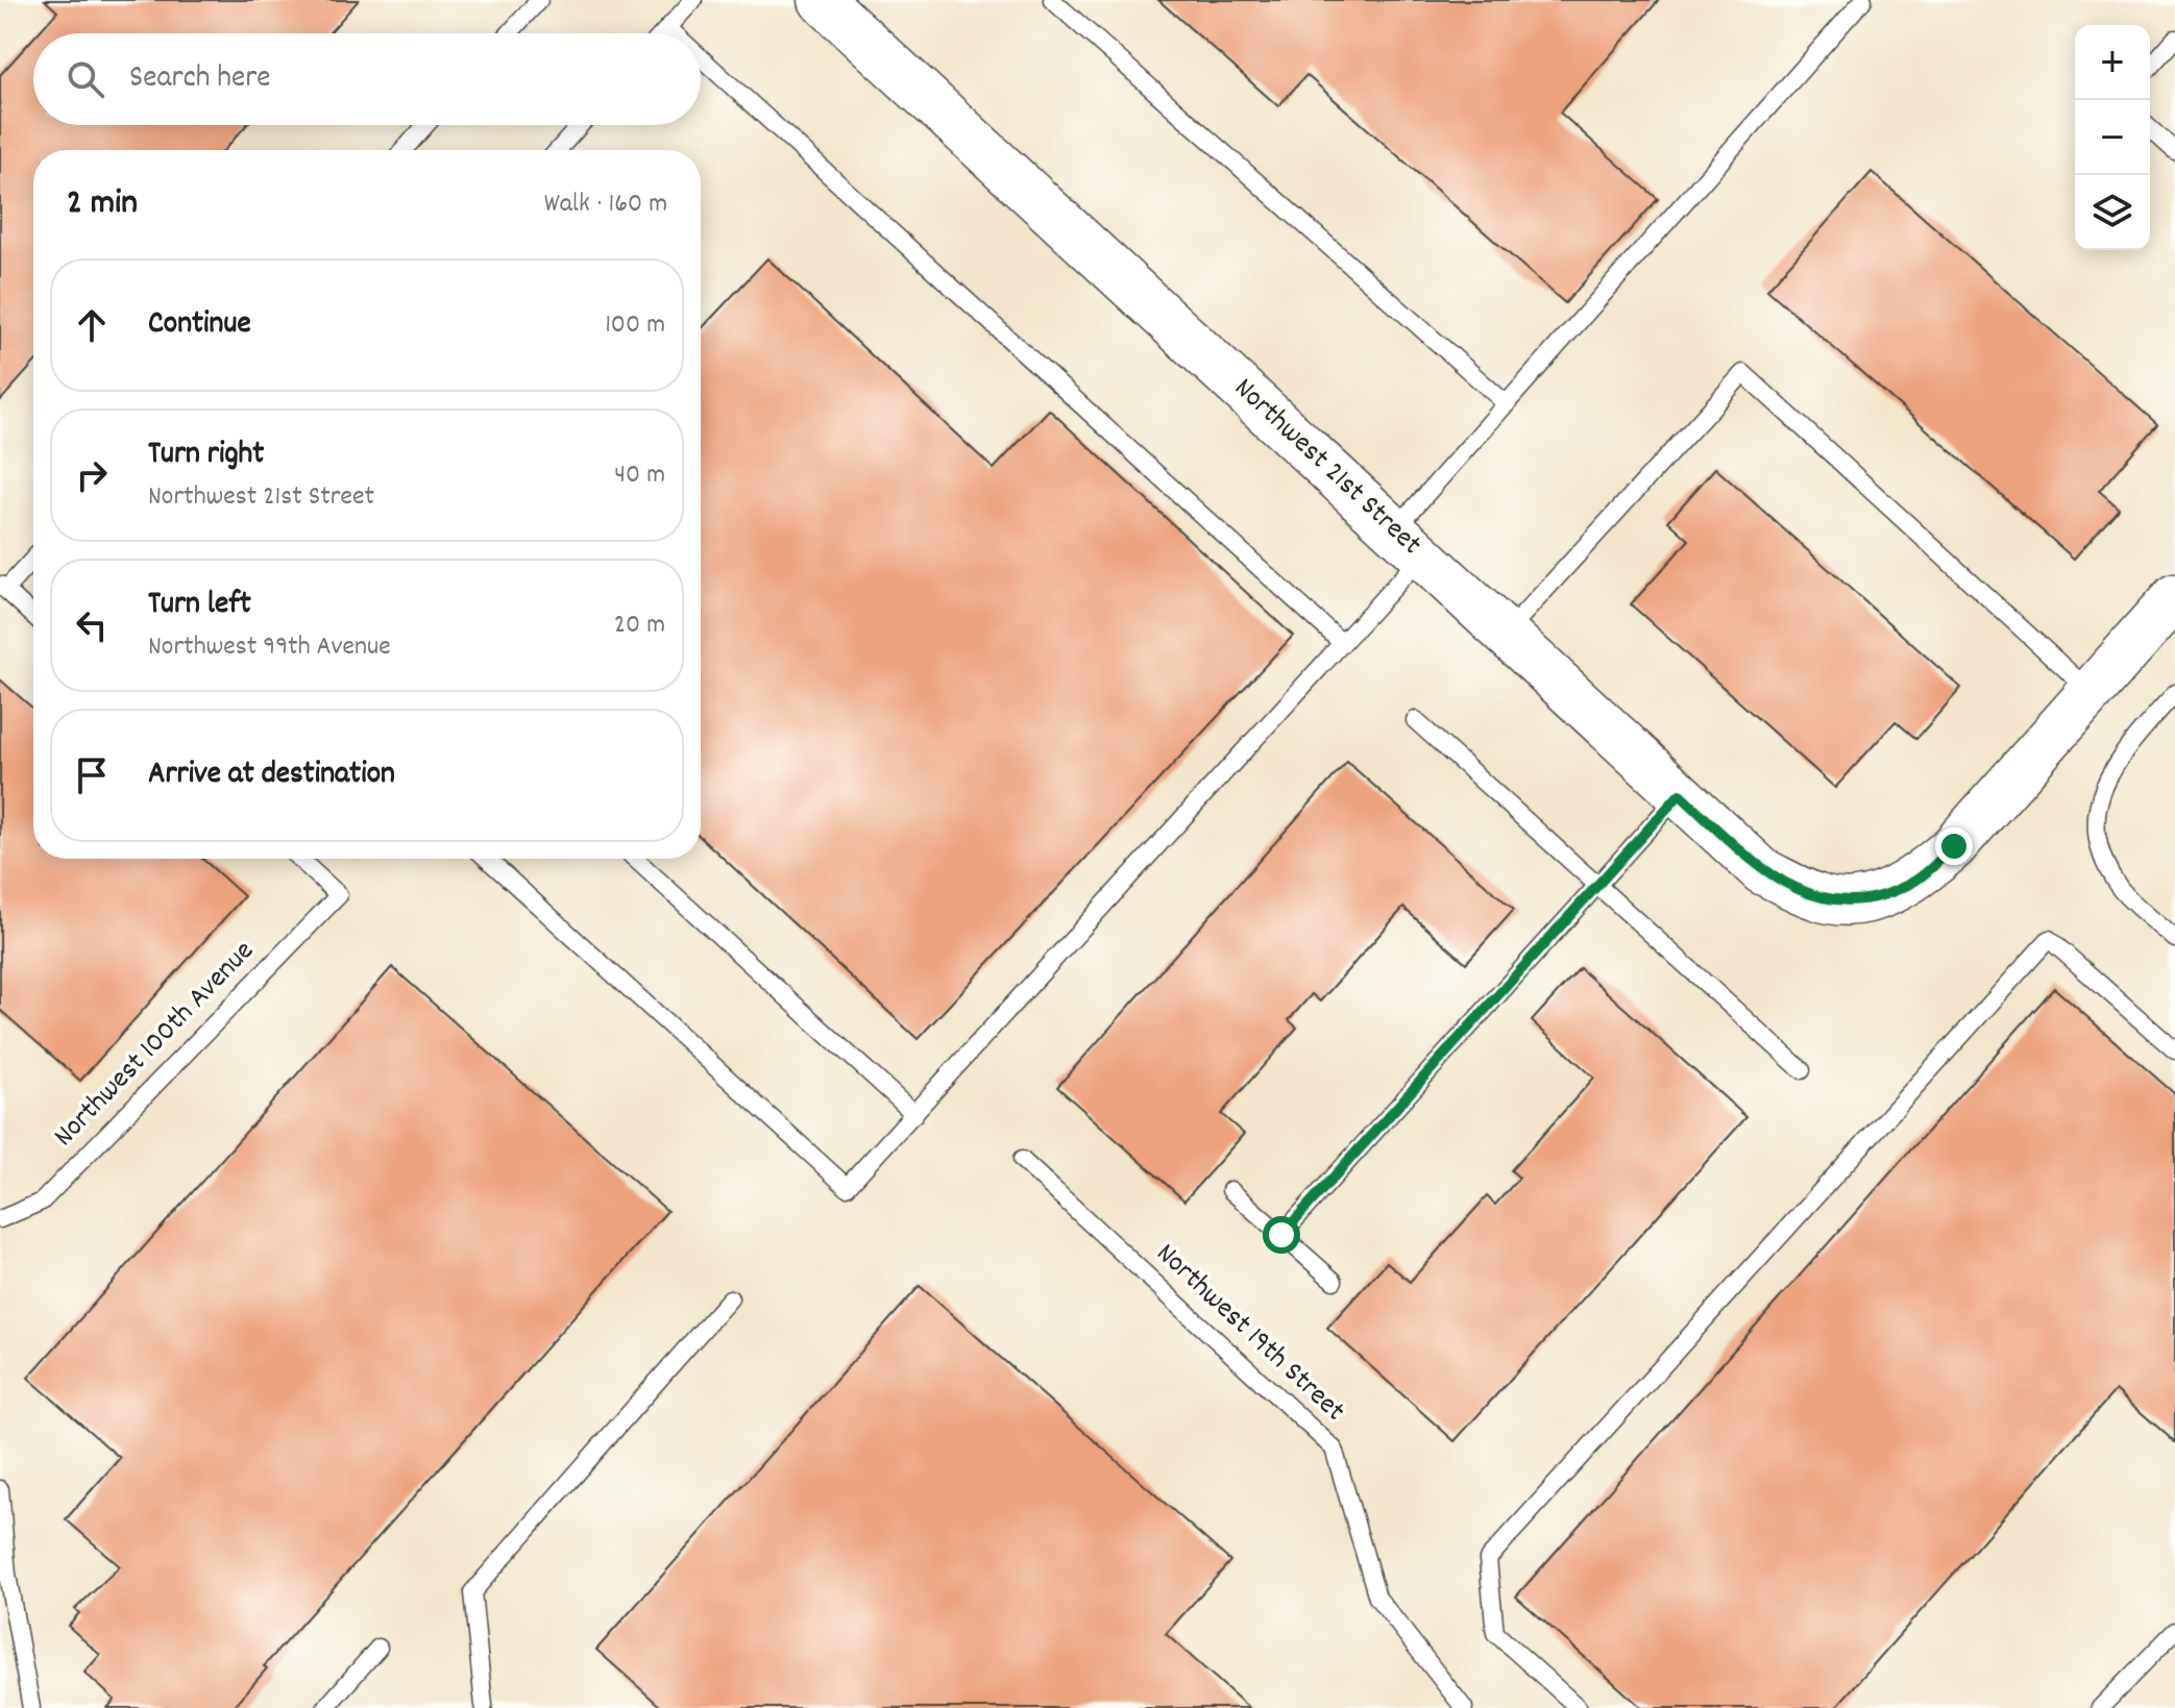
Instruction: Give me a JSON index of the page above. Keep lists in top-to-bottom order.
{
  "streets": {
    "street": ["Northwest 21st Street"],
    "lane": ["Northwest 100th Avenue", "Northwest 19th Street"]
  },
  "page": {
    "map_buttons": ["+", "−"],
    "search": "Search here",
    "heading": ["2 min", "Walk · 160 m"],
    "list": [
      ["Continue", "100 m"],
      ["Turn right", "Northwest 21st Street", "40 m"],
      ["Turn left", "Northwest 99th Avenue", "20 m"],
      "Arrive at destination"
    ]
  }
}
